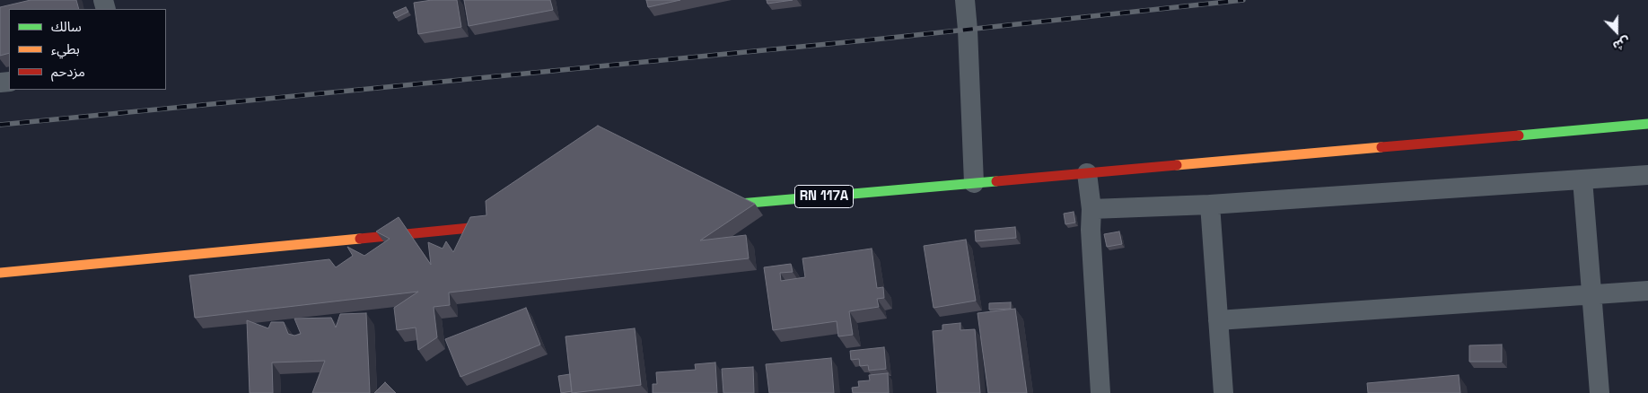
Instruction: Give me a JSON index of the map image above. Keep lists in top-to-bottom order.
{
  "streets": {
    "main road": ["RN 117A"]
  },
  "legend": ["سالك", "بطيء", "مزدحم"],
  "north": "bottom"
}
